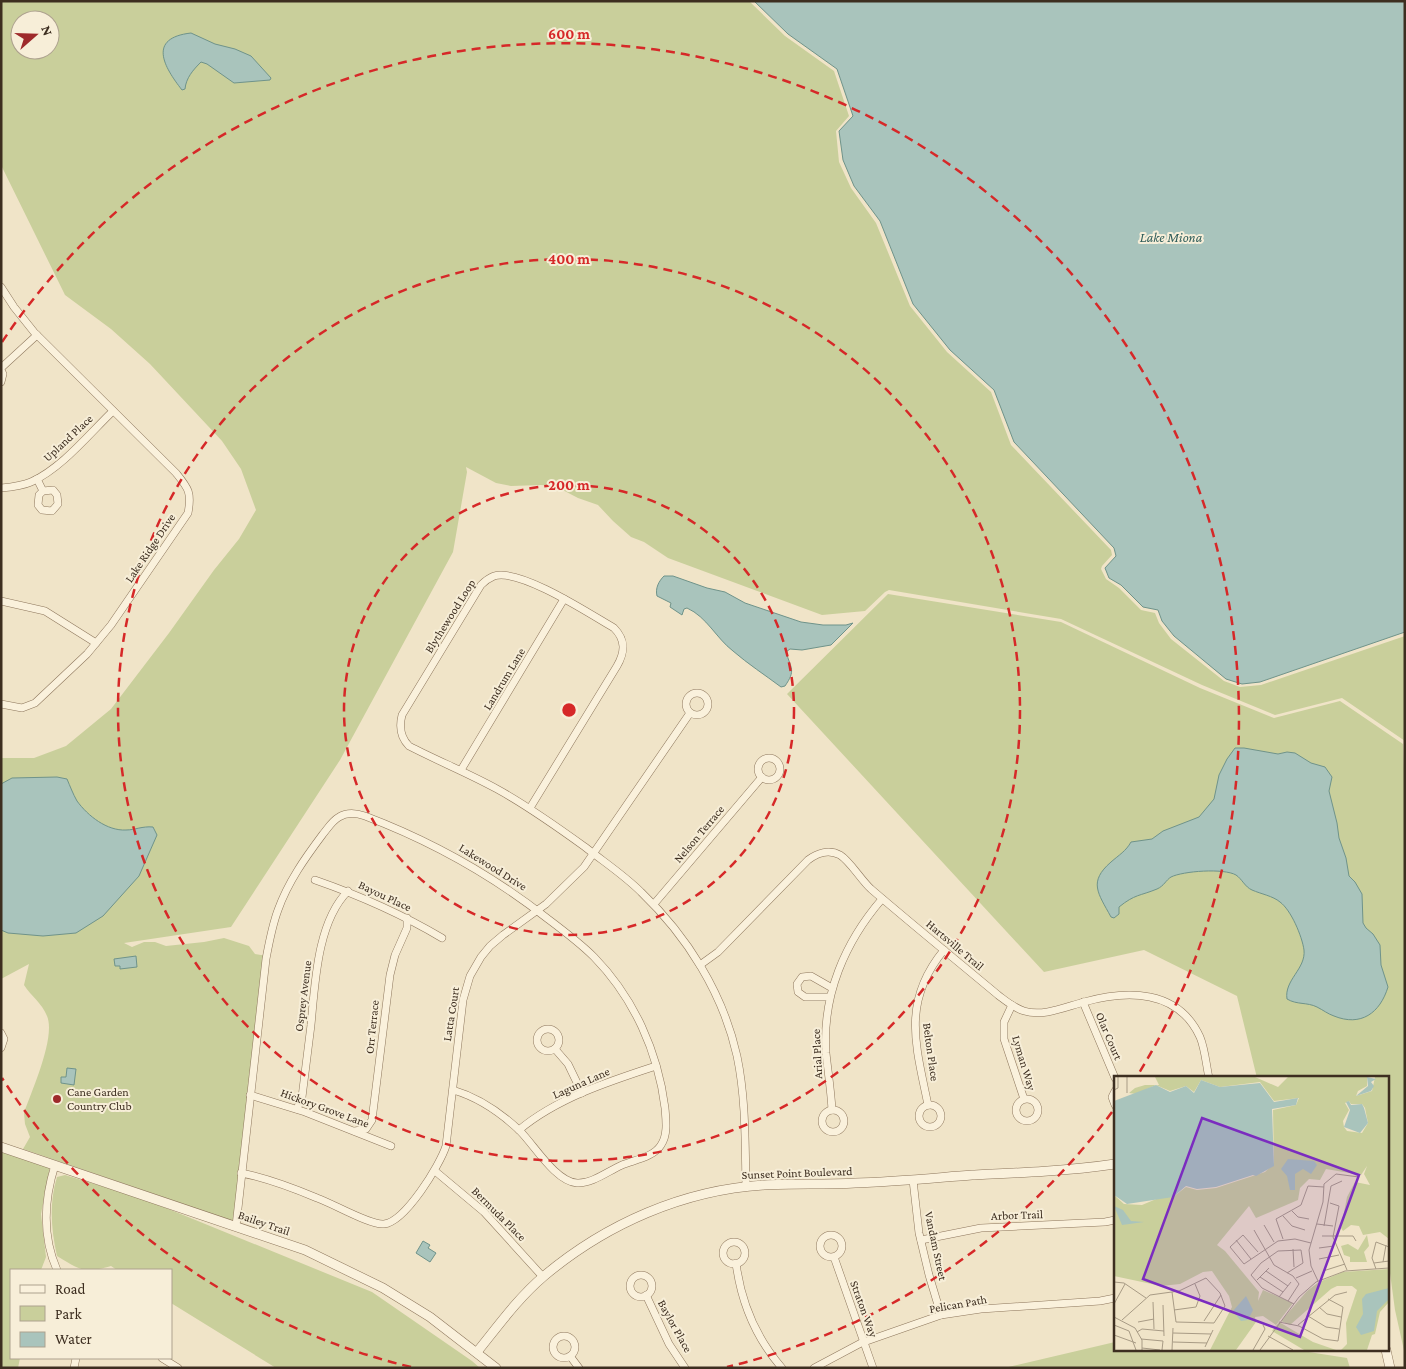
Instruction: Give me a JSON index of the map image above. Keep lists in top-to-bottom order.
{
  "streets": {
    "street": [
      "Upland Place",
      "Lake Ridge Drive",
      "Blythewood Loop",
      "Landrum Lane",
      "Nelson Terrace",
      "Lakewood Drive",
      "Bayou Place",
      "Hartsville Trail",
      "Osprey Avenue",
      "Latta Court",
      "Orr Terrace",
      "Olar Court",
      "Belton Place",
      "Arial Place",
      "Lyman Way",
      "Laguna Lane",
      "Hickory Grove Lane",
      "Sunset Point Boulevard",
      "Bermuda Place",
      "Arbor Trail",
      "Bailey Trail",
      "Vandam Street",
      "Pelican Path",
      "Straton Way",
      "Baylor Place"
    ]
  },
  "crossings": [
    ["Upland Place", "Lake Ridge Drive"],
    ["Blythewood Loop", "Landrum Lane"],
    ["Blythewood Loop", "Nelson Terrace"],
    ["Blythewood Loop", "Hartsville Trail"],
    ["Blythewood Loop", "Latta Court"],
    ["Blythewood Loop", "Sunset Point Boulevard"],
    ["Lakewood Drive", "Latta Court"],
    ["Lakewood Drive", "Laguna Lane"],
    ["Lakewood Drive", "Hickory Grove Lane"],
    ["Lakewood Drive", "Bailey Trail"],
    ["Bayou Place", "Osprey Avenue"],
    ["Bayou Place", "Orr Terrace"],
    ["Hartsville Trail", "Olar Court"],
    ["Hartsville Trail", "Belton Place"],
    ["Hartsville Trail", "Arial Place"],
    ["Hartsville Trail", "Lyman Way"],
    ["Osprey Avenue", "Hickory Grove Lane"],
    ["Latta Court", "Bermuda Place"],
    ["Orr Terrace", "Hickory Grove Lane"],
    ["Sunset Point Boulevard", "Bermuda Place"],
    ["Sunset Point Boulevard", "Bailey Trail"],
    ["Sunset Point Boulevard", "Vandam Street"],
    ["Arbor Trail", "Vandam Street"],
    ["Vandam Street", "Pelican Path"],
    ["Pelican Path", "Straton Way"]
  ],
  "water": ["Lake Miona"],
  "places": ["Cane Garden Country Club"],
  "legend": ["Road", "Park", "Water"],
  "north": "right",
  "rings": ["600 m", "400 m", "200 m"]
}
